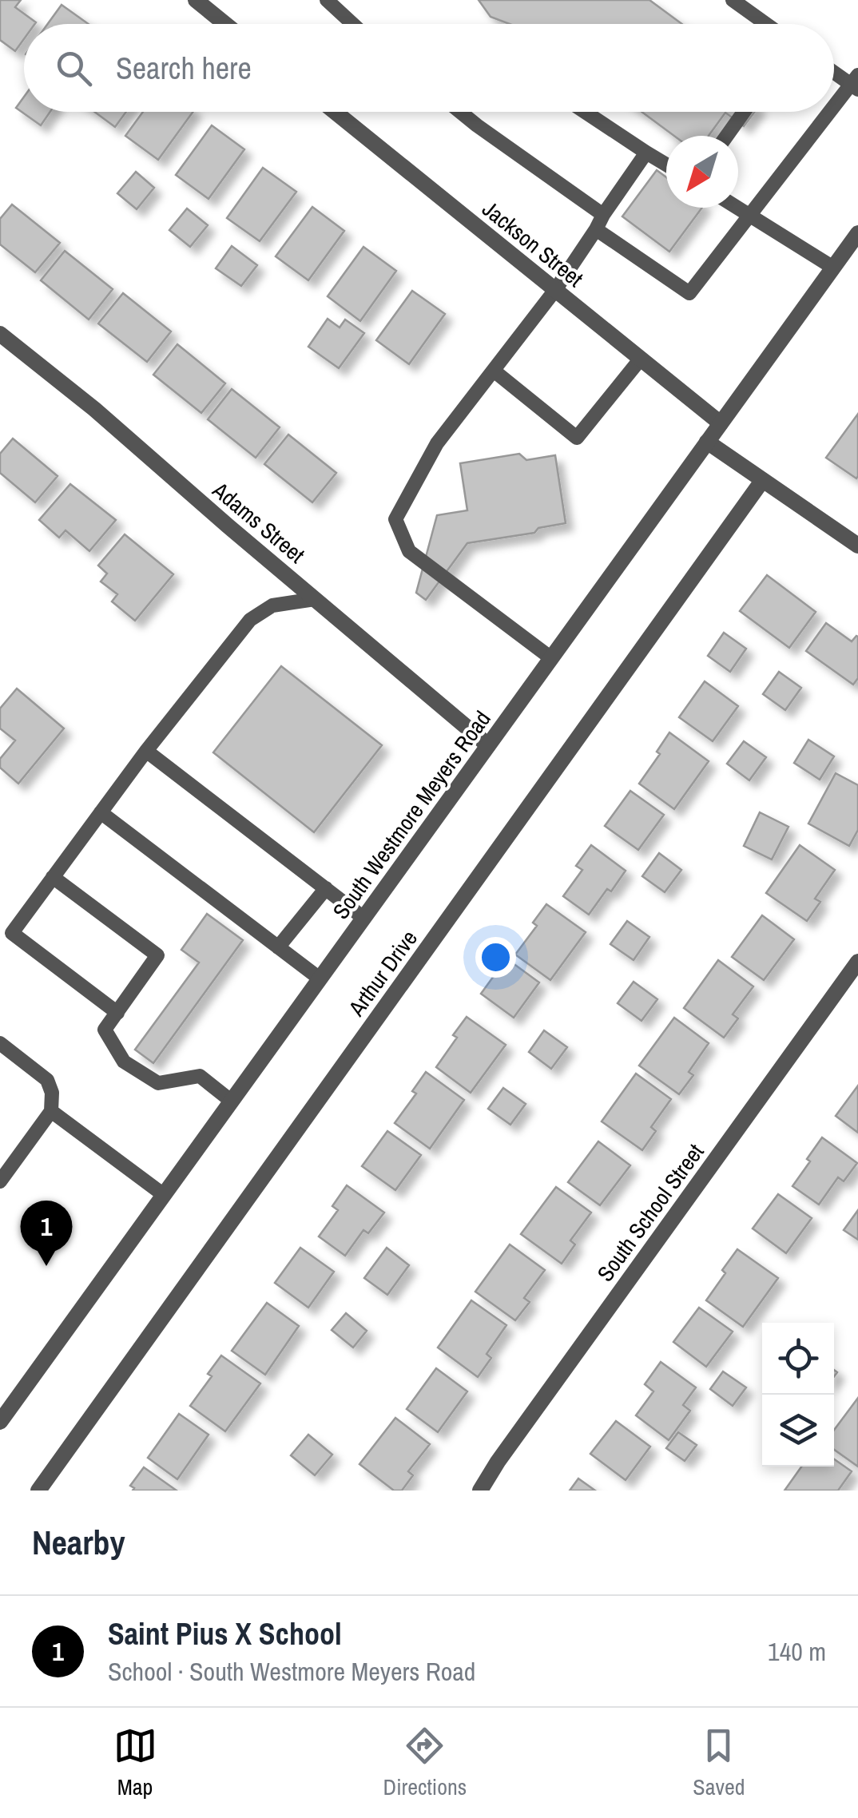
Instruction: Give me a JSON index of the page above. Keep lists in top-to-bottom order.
{
  "streets": {
    "street": [
      "Jackson Street",
      "Adams Street",
      "South Westmore Meyers Road",
      "Arthur Drive",
      "South School Street"
    ]
  },
  "crossings": [
    ["Jackson Street", "South Westmore Meyers Road"],
    ["Adams Street", "South Westmore Meyers Road"]
  ],
  "north": "bottom left",
  "page": {
    "search": "Search here",
    "pins": "1",
    "heading": "Nearby",
    "list": [
      {
        "mark": "1",
        "name": "Saint Pius X School",
        "note": "School · South Westmore Meyers Road",
        "value": "140 m"
      }
    ],
    "nav": ["Map", "Directions", "Saved"]
  }
}
